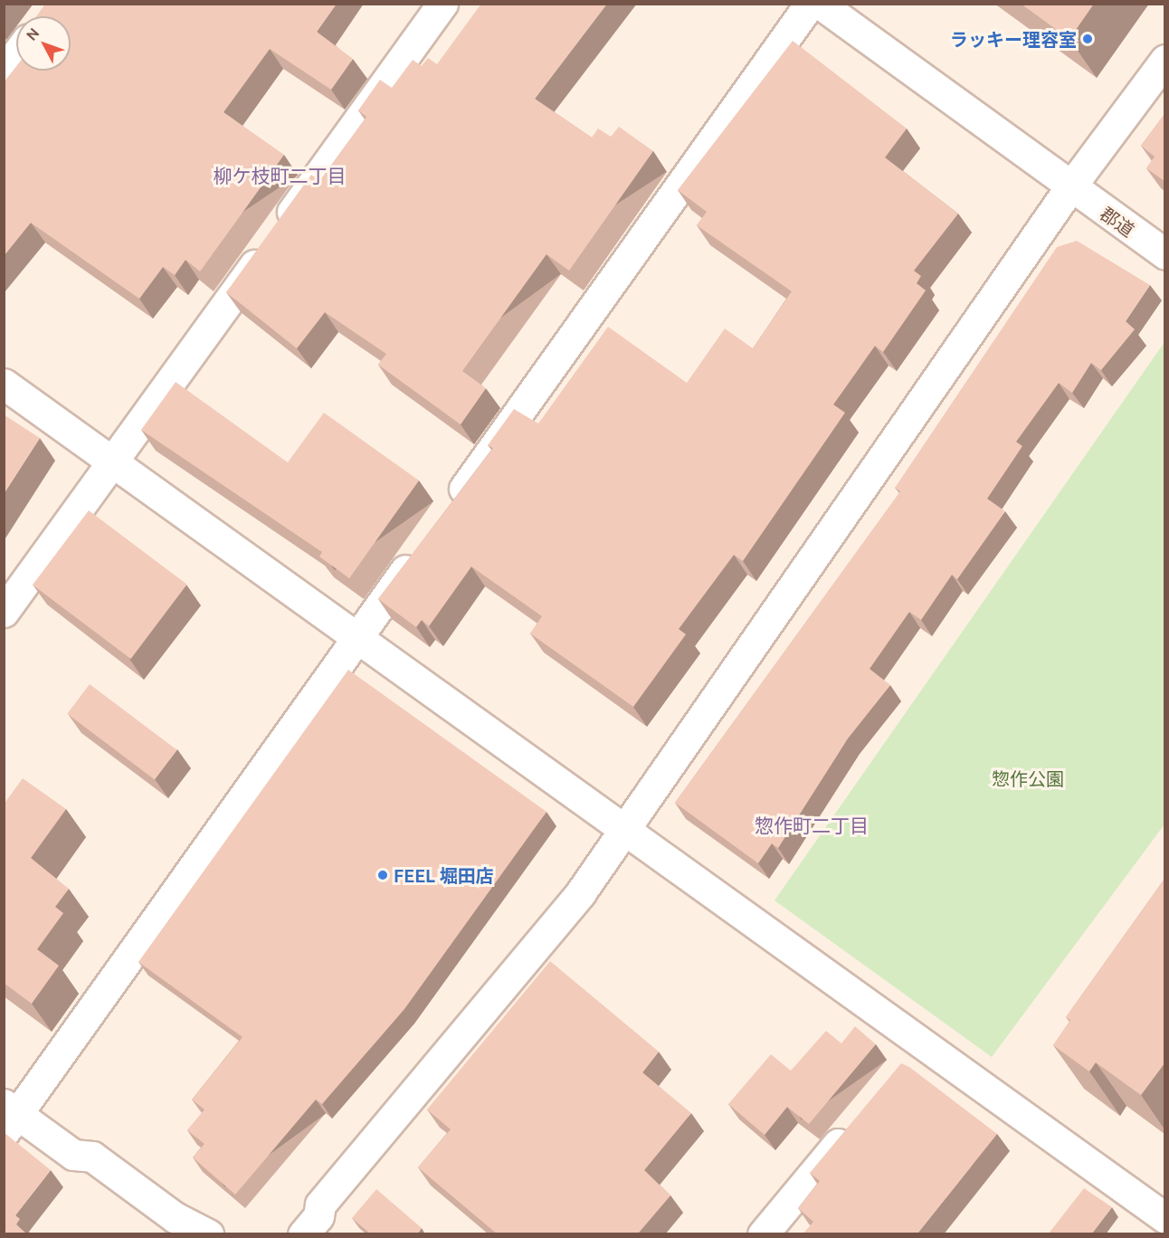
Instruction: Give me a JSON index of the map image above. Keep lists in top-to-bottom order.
{
  "streets": {
    "street": ["郡道"]
  },
  "districts": ["柳ケ枝町二丁目", "惣作町二丁目"],
  "parks": ["惣作公園"],
  "places": ["ラッキー理容室", "FEEL 堀田店"],
  "north": "top left"
}
